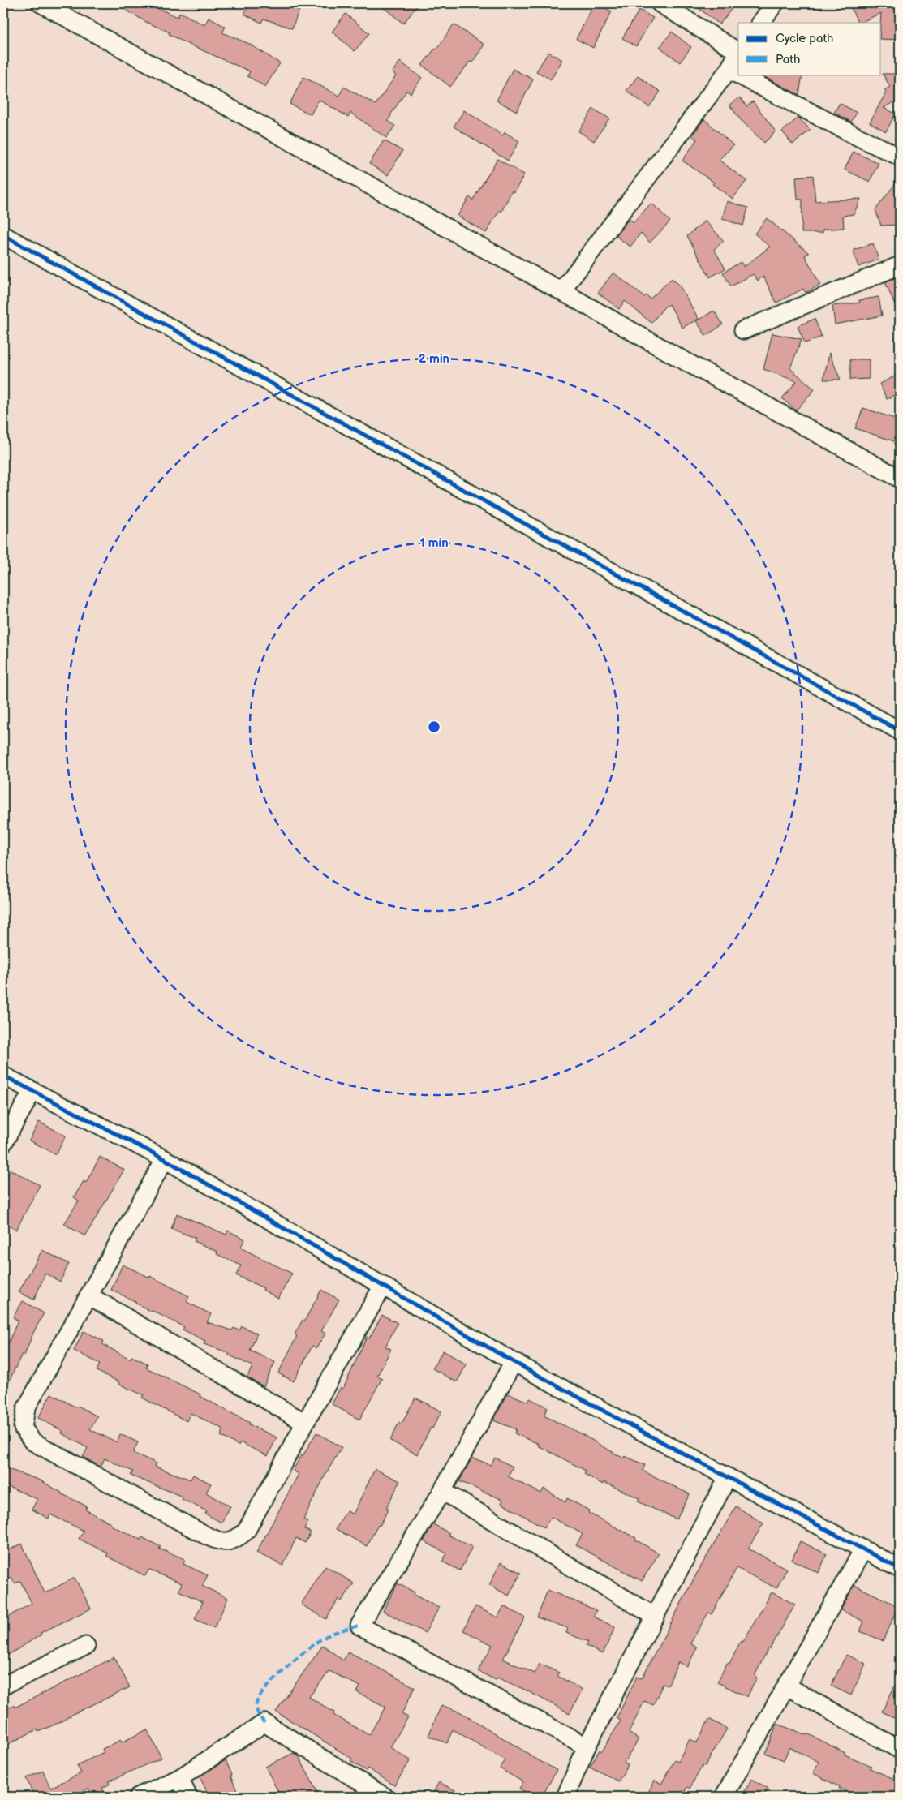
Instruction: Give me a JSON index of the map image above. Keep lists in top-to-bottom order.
{
  "legend": ["Cycle path", "Path"],
  "rings": ["2 min", "1 min"]
}
